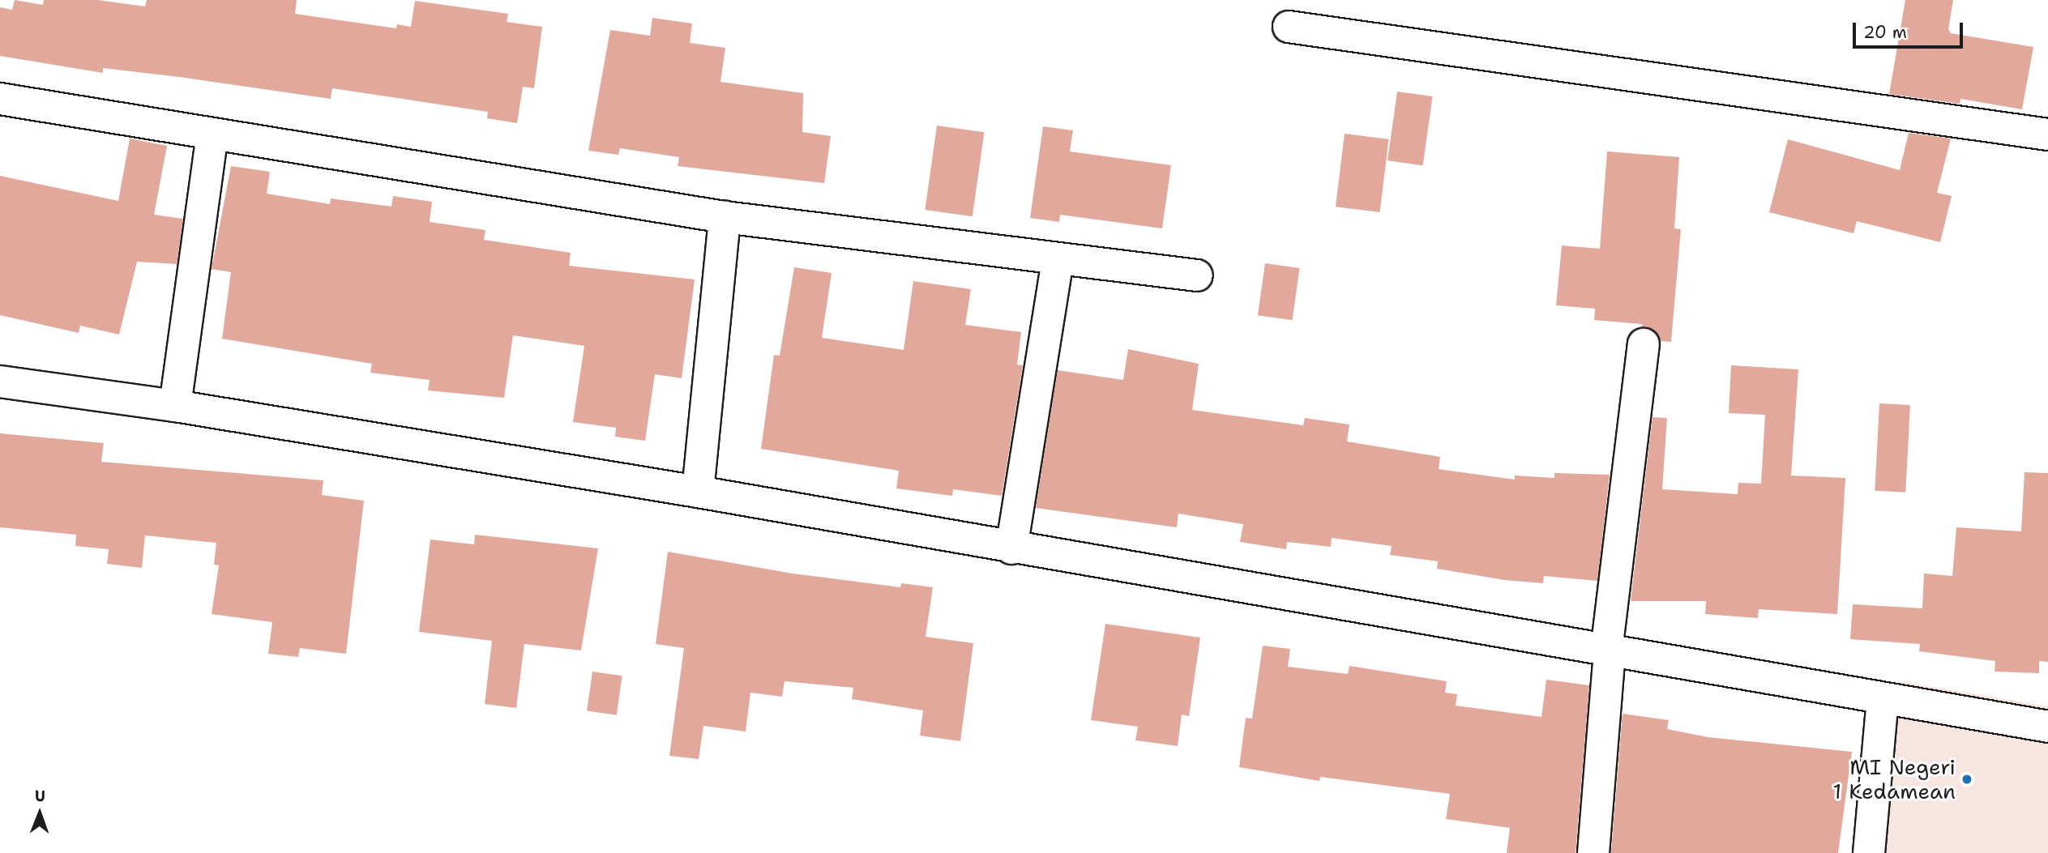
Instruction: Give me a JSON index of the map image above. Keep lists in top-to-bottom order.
{
  "places": ["MI Negeri 1 Kedamean"],
  "scale_bar": "20 m",
  "north": "top"
}
